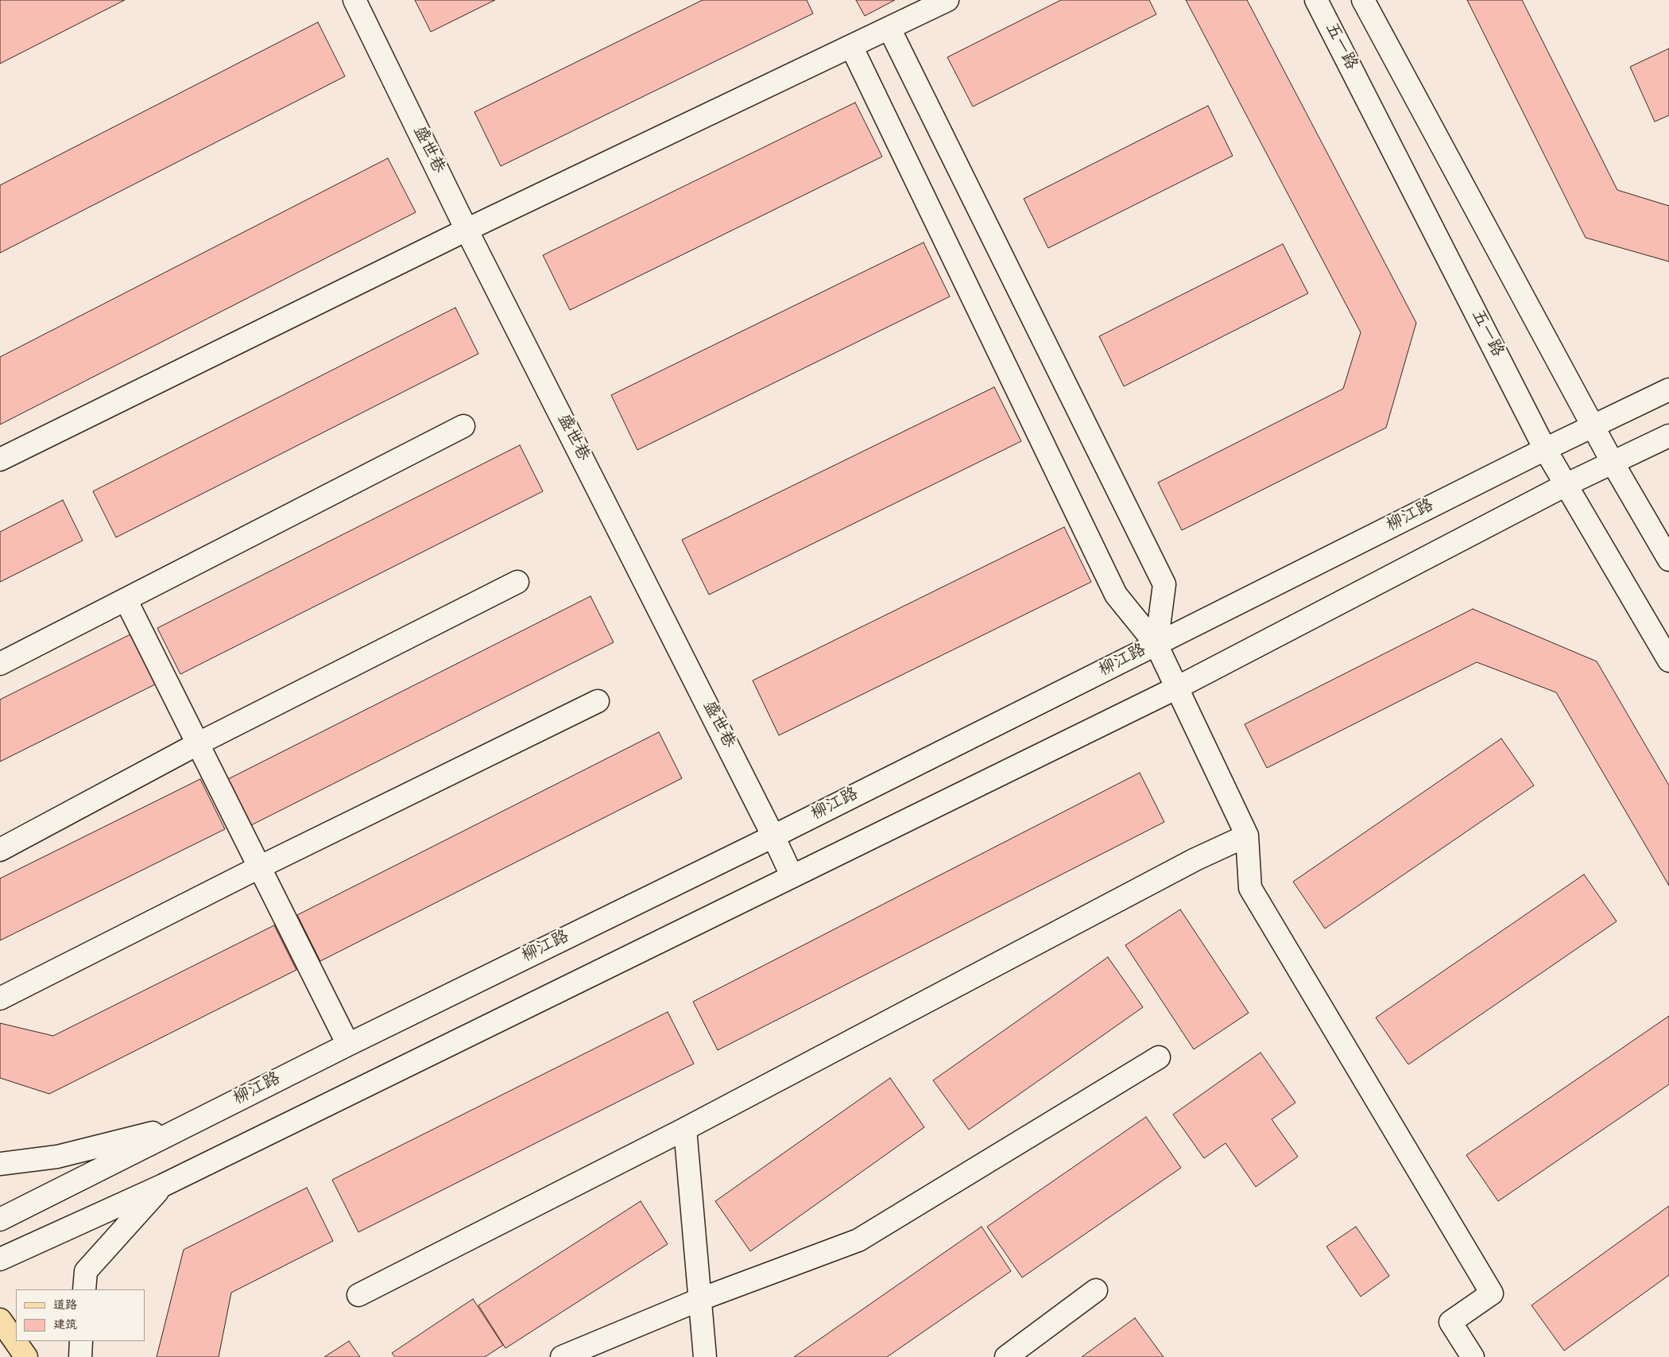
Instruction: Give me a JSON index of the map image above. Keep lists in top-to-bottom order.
{
  "streets": {
    "street": ["五一路", "盛世巷", "柳江路"]
  },
  "crossings": [
    ["五一路", "柳江路"],
    ["盛世巷", "柳江路"]
  ],
  "legend": ["道路", "建筑"]
}
